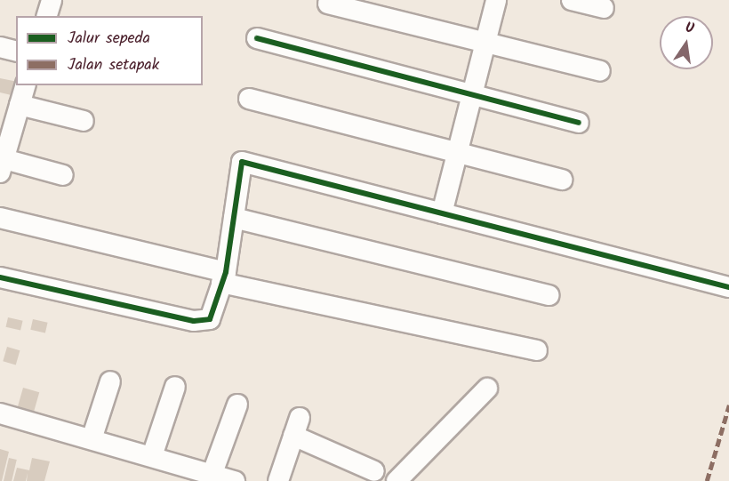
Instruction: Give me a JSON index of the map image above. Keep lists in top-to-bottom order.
{
  "legend": ["Jalur sepeda", "Jalan setapak"],
  "north": "top"
}
